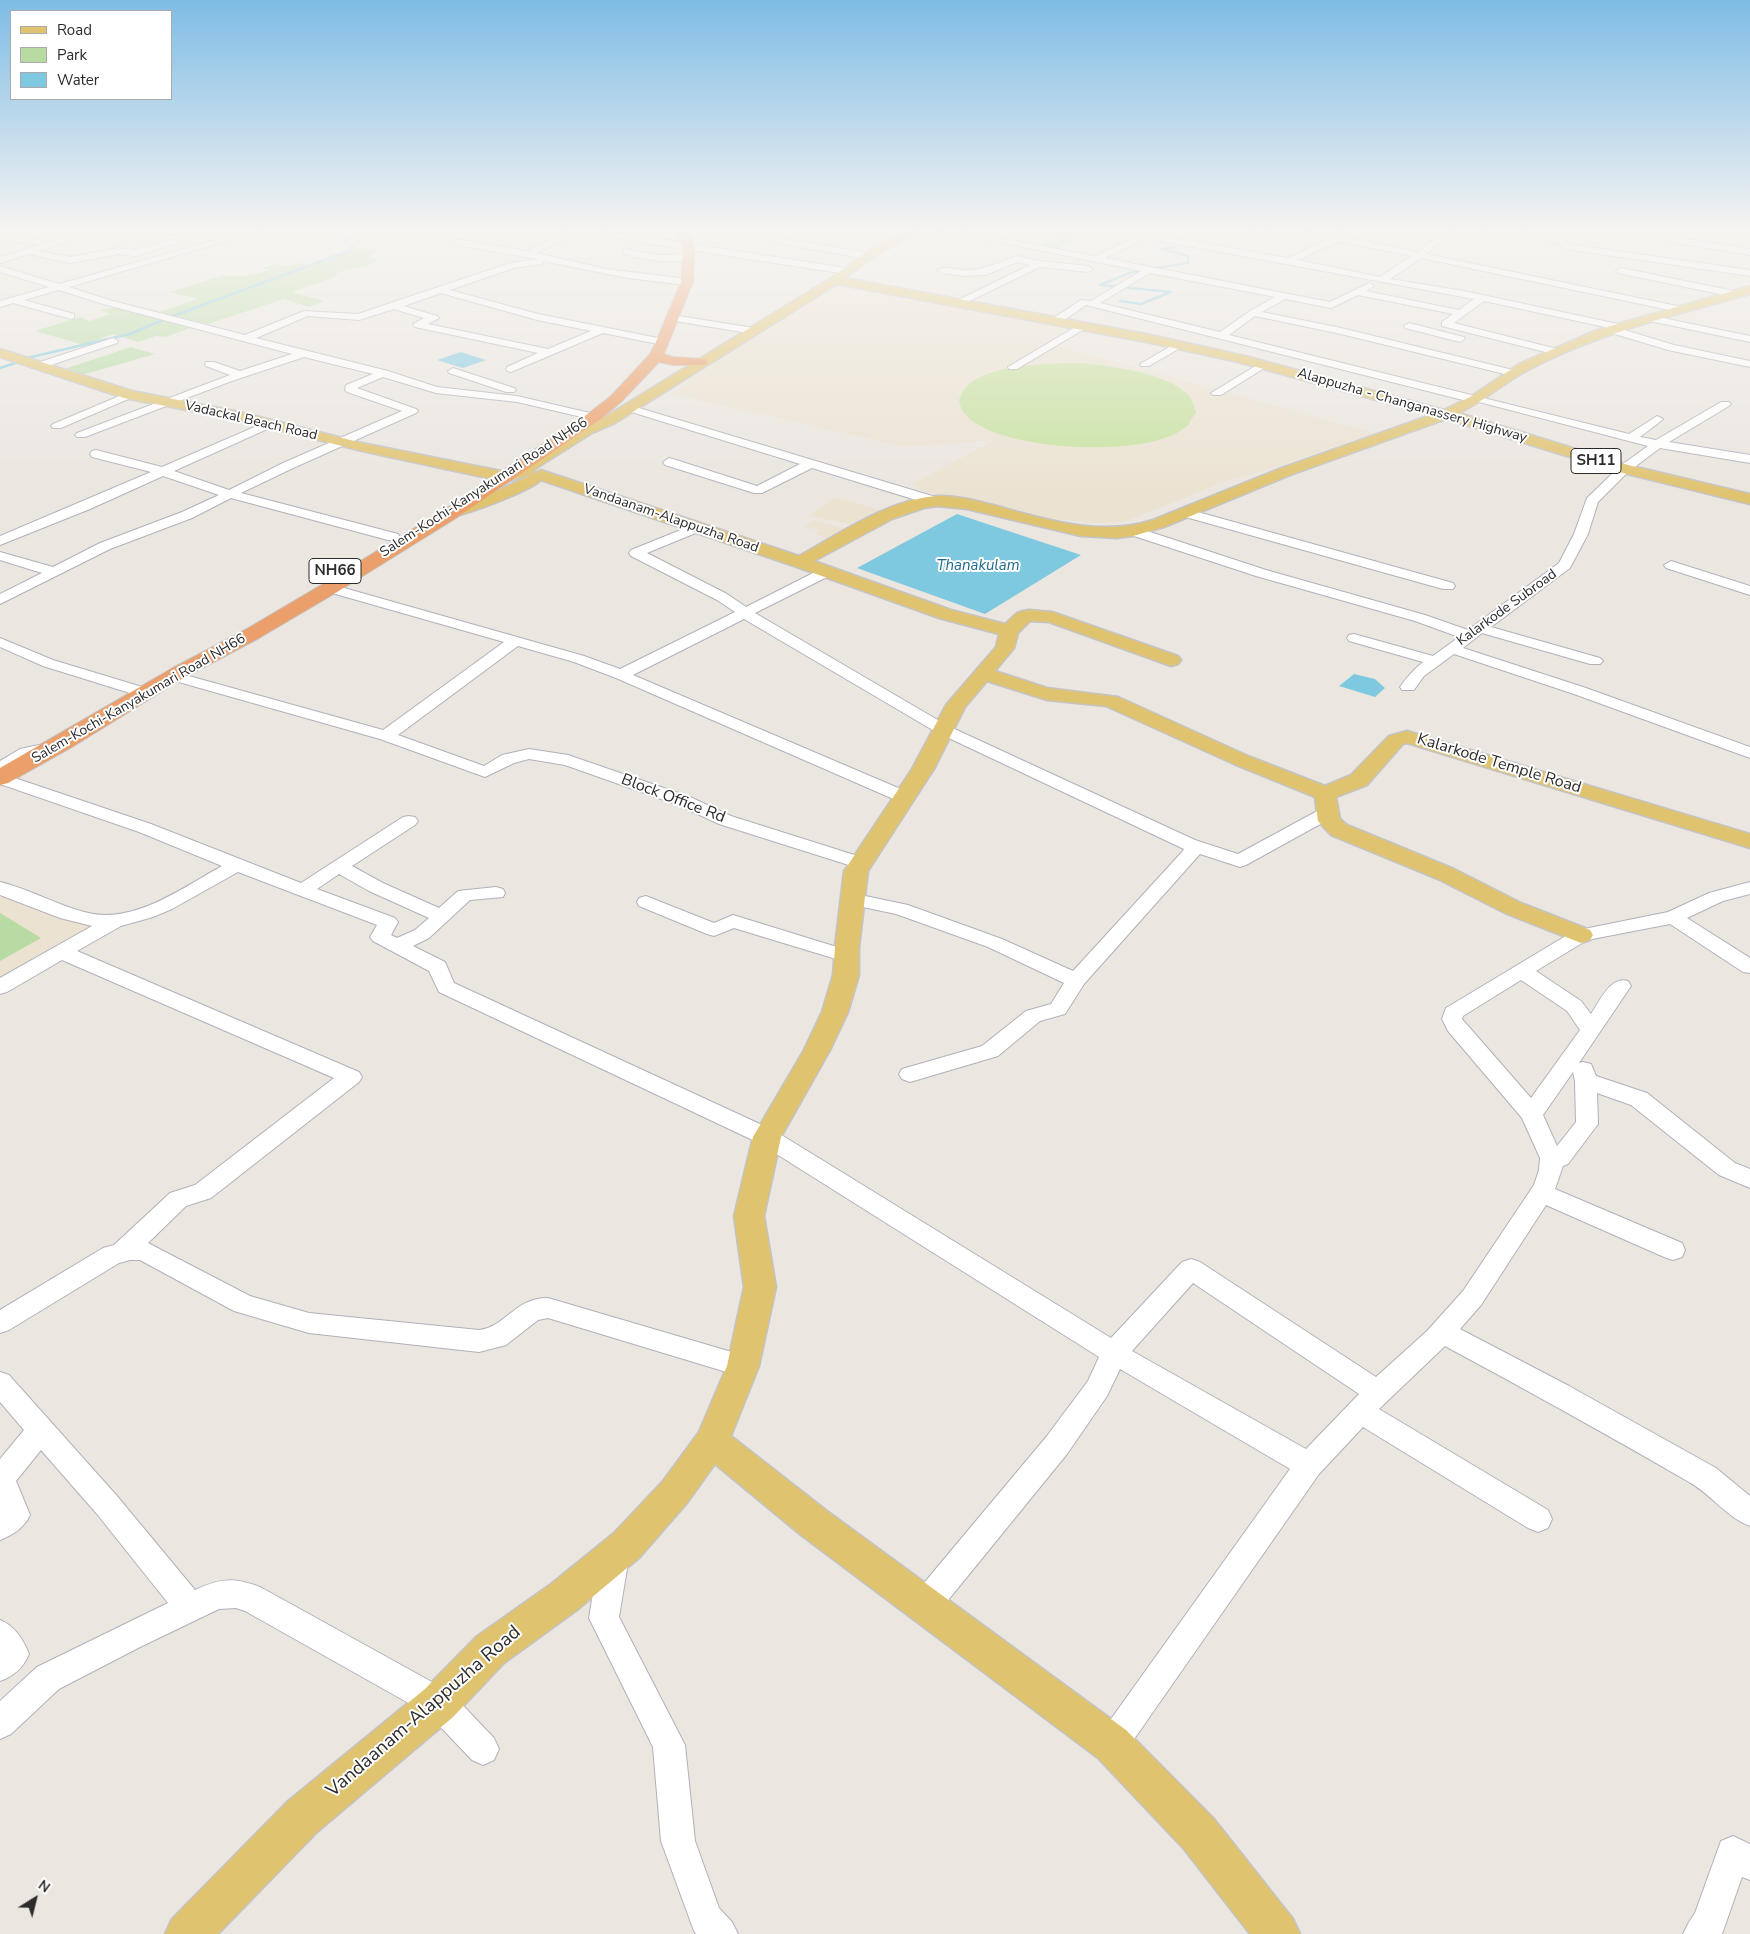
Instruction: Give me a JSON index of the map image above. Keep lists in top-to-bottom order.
{
  "streets": {
    "highway": ["Salem-Kochi-Kanyakumari Road NH66", "NH66"],
    "main road": [
      "Alappuzha - Changanassery Highway",
      "Vadackal Beach Road",
      "SH11",
      "Vandaanam-Alappuzha Road",
      "Kalarkode Temple Road"
    ],
    "street": ["Kalarkode Subroad", "Block Office Rd"]
  },
  "crossings": [
    ["Alappuzha - Changanassery Highway", "Kalarkode Subroad"],
    ["Vadackal Beach Road", "Salem-Kochi-Kanyakumari Road NH66"],
    ["Vadackal Beach Road", "NH66"],
    ["Salem-Kochi-Kanyakumari Road NH66", "NH66"],
    ["Vandaanam-Alappuzha Road", "Block Office Rd"]
  ],
  "water": ["Thanakulam"],
  "legend": ["Road", "Park", "Water"],
  "north": "top right"
}
